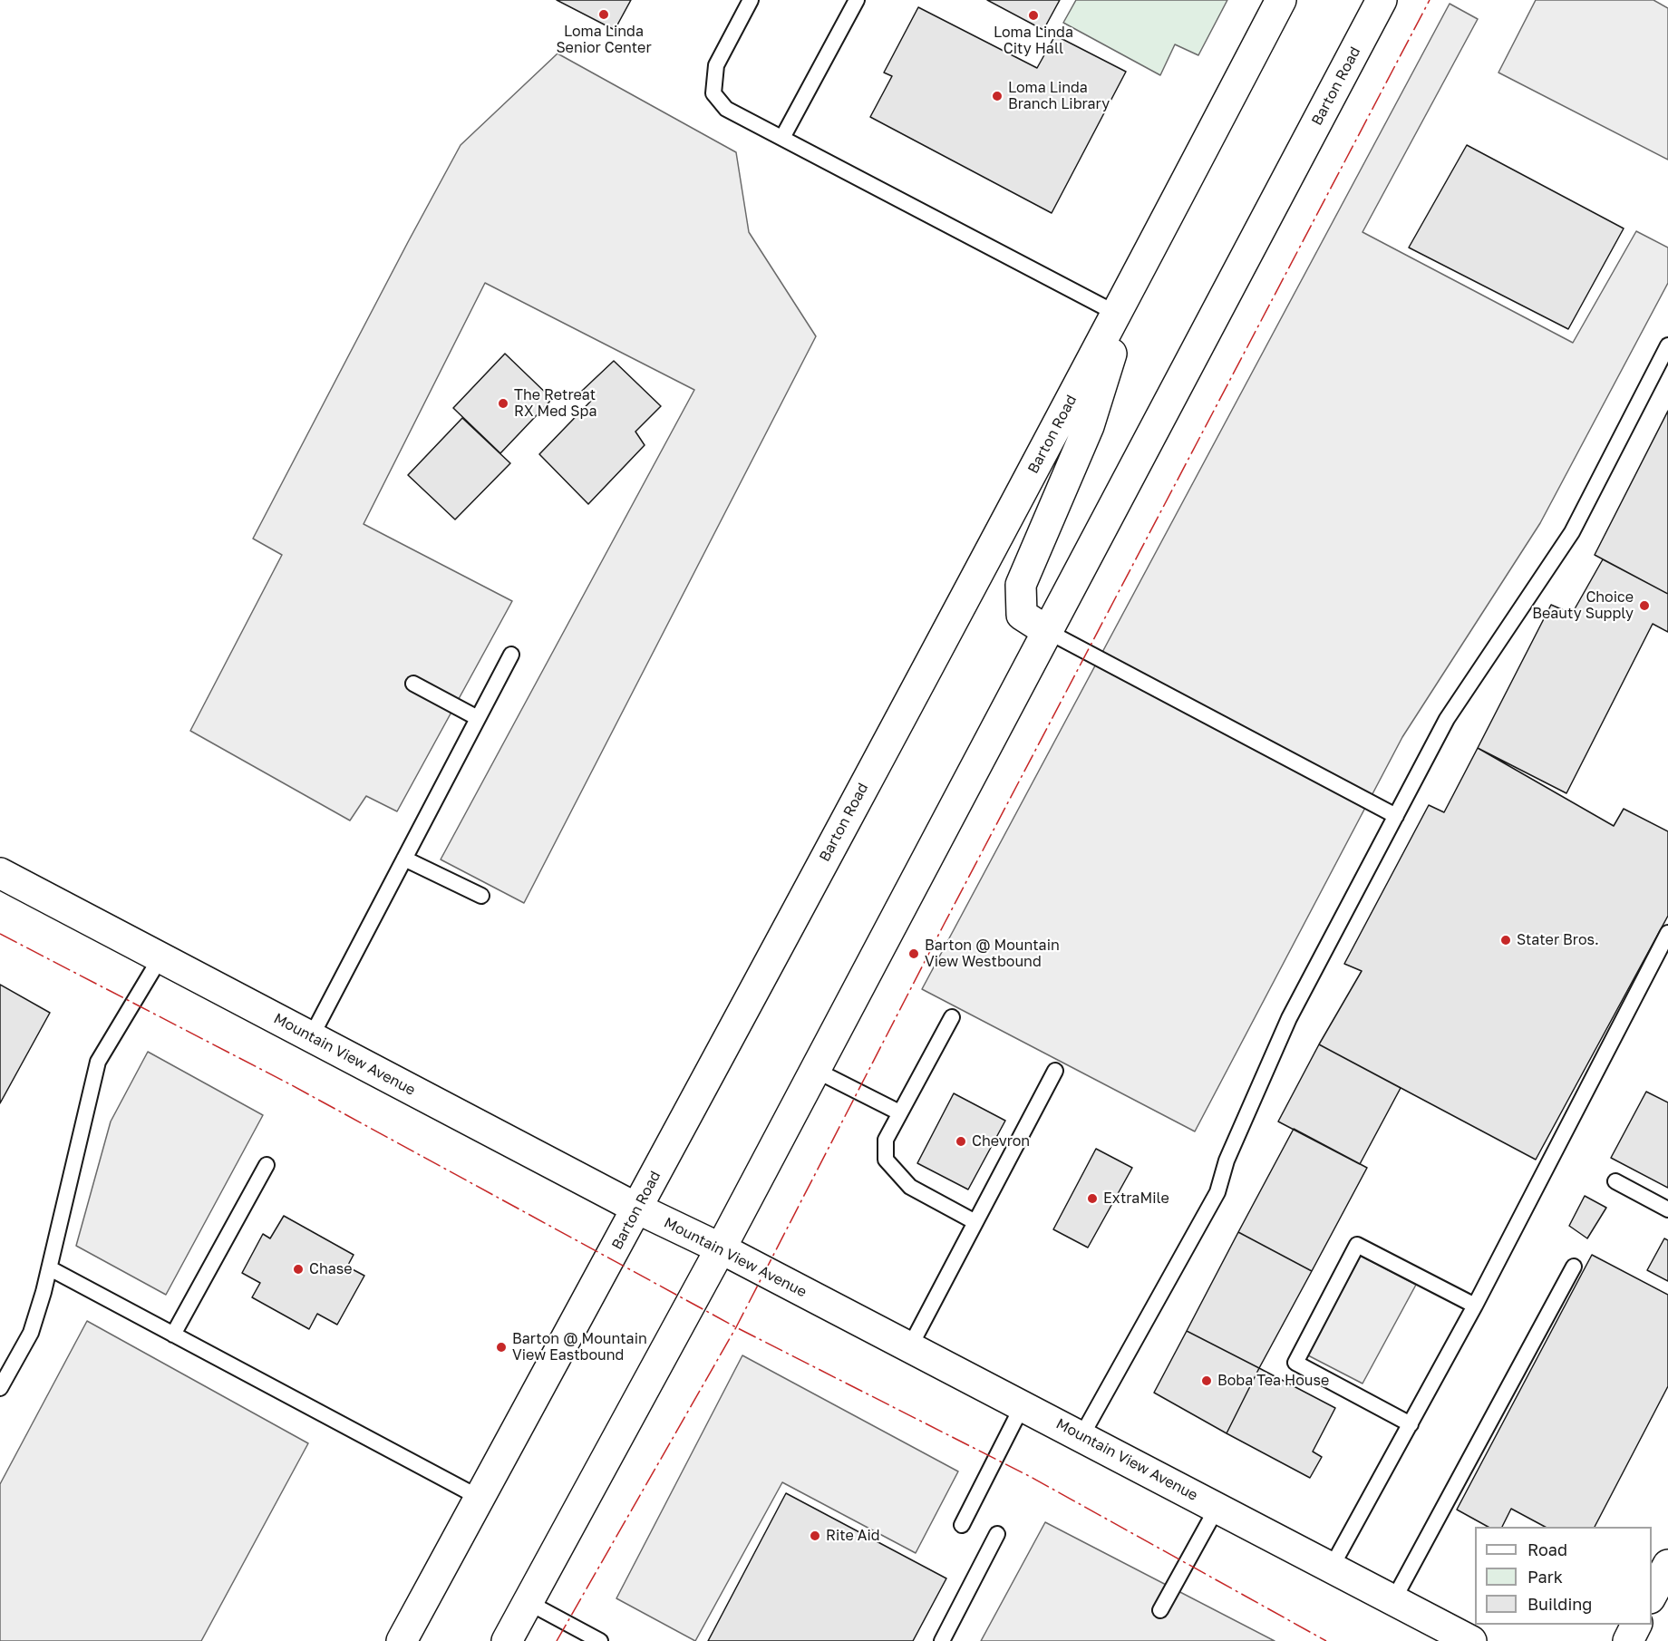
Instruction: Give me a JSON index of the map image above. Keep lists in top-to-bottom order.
{
  "streets": {
    "main road": ["Barton Road", "Mountain View Avenue"]
  },
  "crossings": [
    ["Barton Road", "Mountain View Avenue"]
  ],
  "places": [
    "Loma Linda Senior Center",
    "Loma Linda City Hall",
    "Loma Linda Branch Library",
    "The Retreat RX Med Spa",
    "Choice Beauty Supply",
    "Stater Bros.",
    "Barton @ Mountain View Westbound",
    "Chevron",
    "ExtraMile",
    "Chase",
    "Barton @ Mountain View Eastbound",
    "Boba Tea House",
    "Rite Aid"
  ],
  "legend": ["Road", "Park", "Building"]
}
